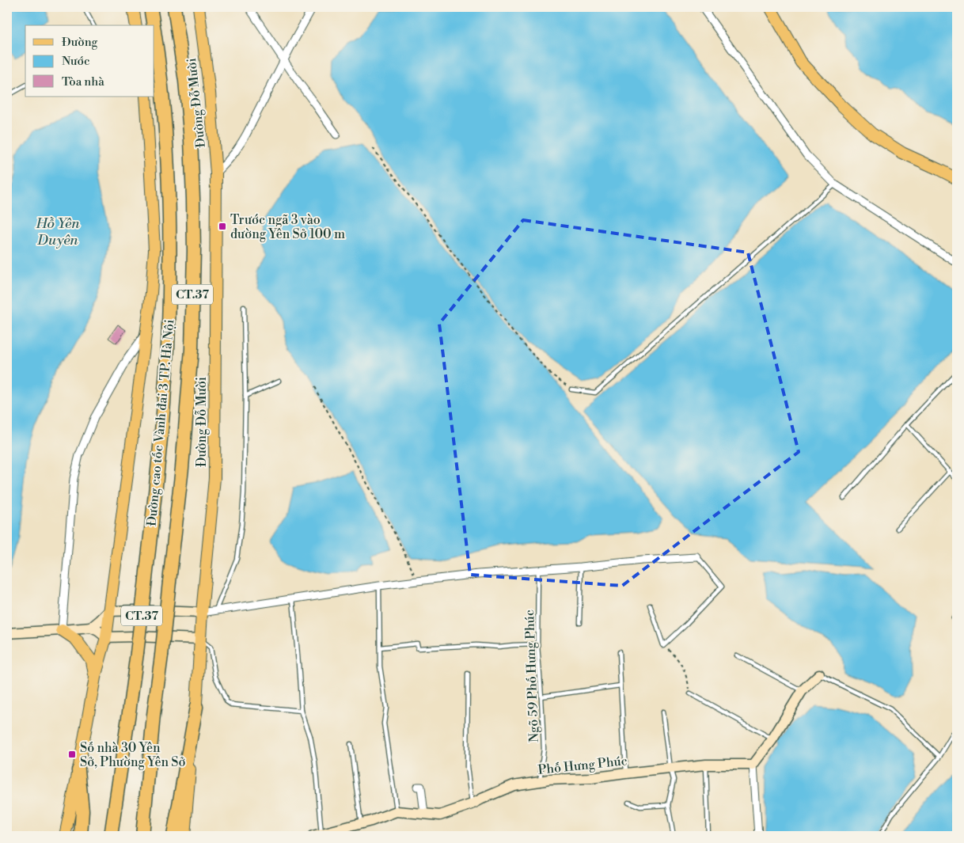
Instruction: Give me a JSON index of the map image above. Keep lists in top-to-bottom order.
{
  "streets": {
    "highway": ["CT.37", "Đường cao tốc Vành đai 3 TP. Hà Nội"],
    "main road": ["Đường Đỗ Mười"],
    "street": ["Phố Hưng Phúc"],
    "lane": ["Ngõ 59 Phố Hưng Phúc"]
  },
  "crossings": [
    ["Ngõ 59 Phố Hưng Phúc", "Phố Hưng Phúc"]
  ],
  "water": ["Hồ Yên Duyên"],
  "places": {
    "transit": ["Trước ngã 3 vào đường Yên Sở 100 m", "Số nhà 30 Yên Sở, Phường Yên Sở"]
  },
  "legend": ["Đường", "Nước", "Tòa nhà"]
}
